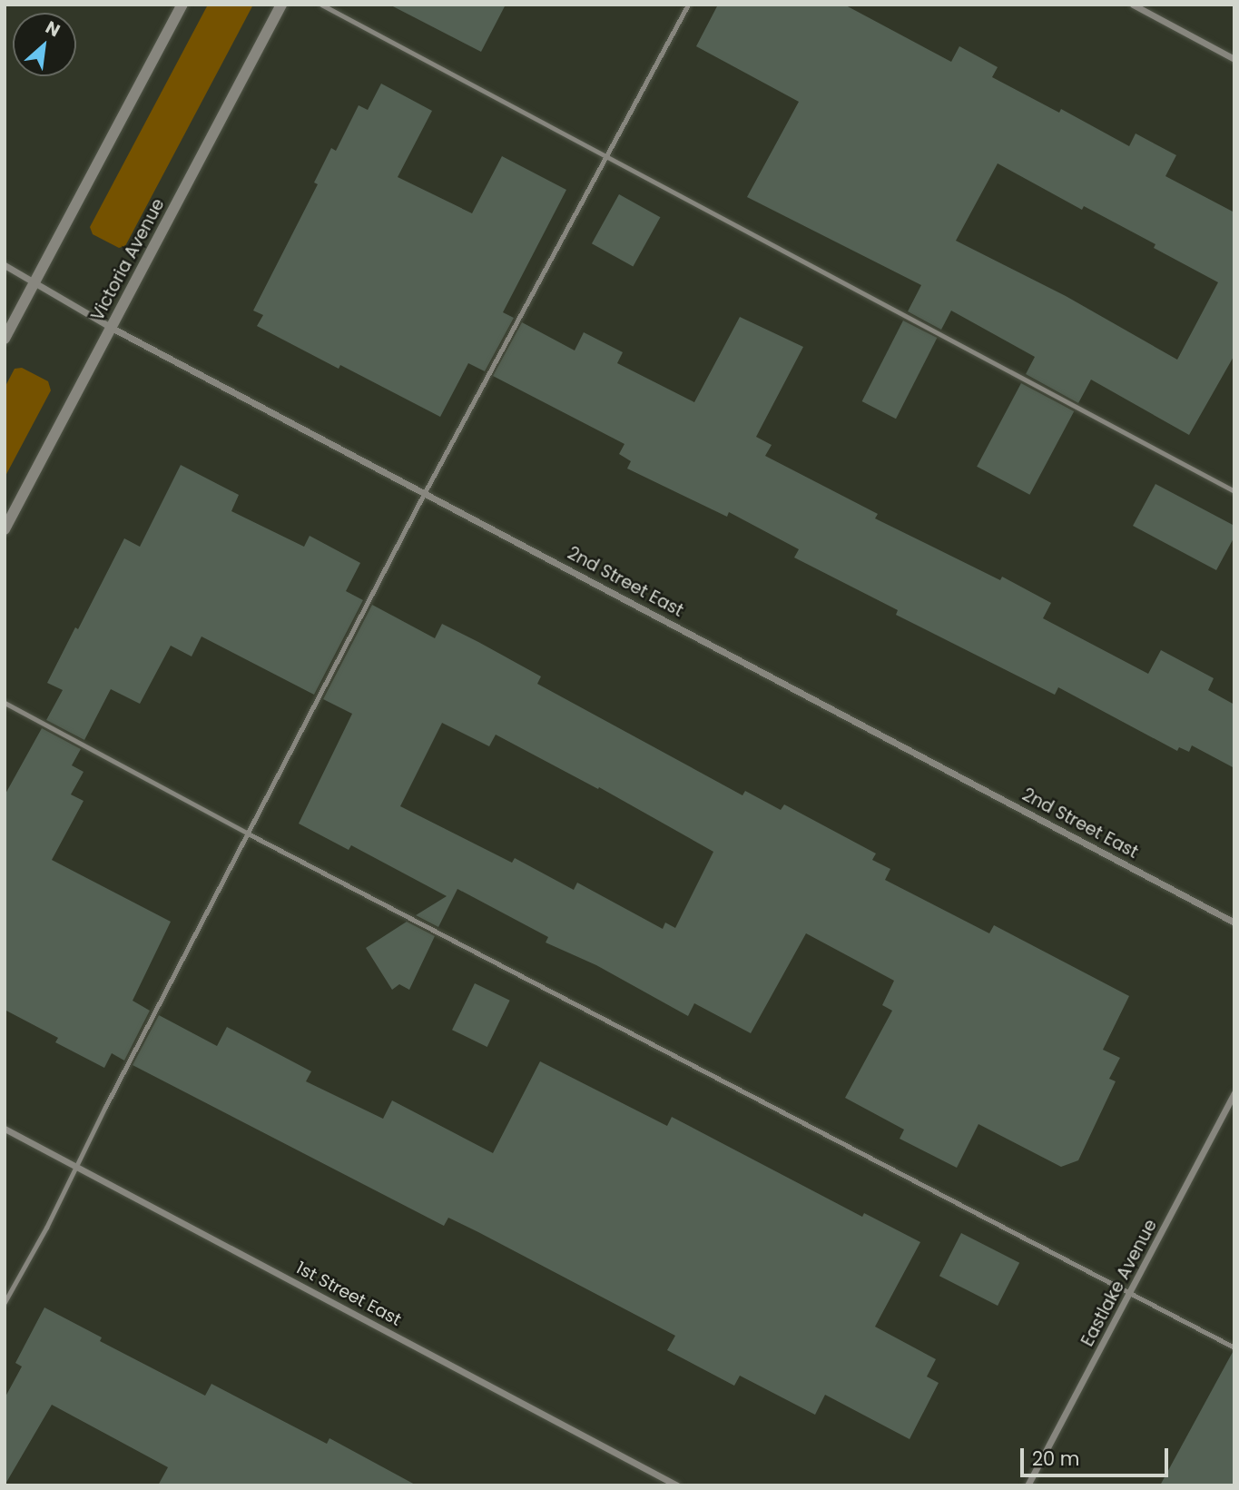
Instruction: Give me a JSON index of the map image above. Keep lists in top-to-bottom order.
{
  "streets": {
    "street": [
      "Victoria Avenue",
      "2nd Street East",
      "Eastlake Avenue",
      "1st Street East"
    ]
  },
  "crossings": [
    ["Victoria Avenue", "2nd Street East"]
  ],
  "scale_bar": "20 m",
  "north": "top right"
}
